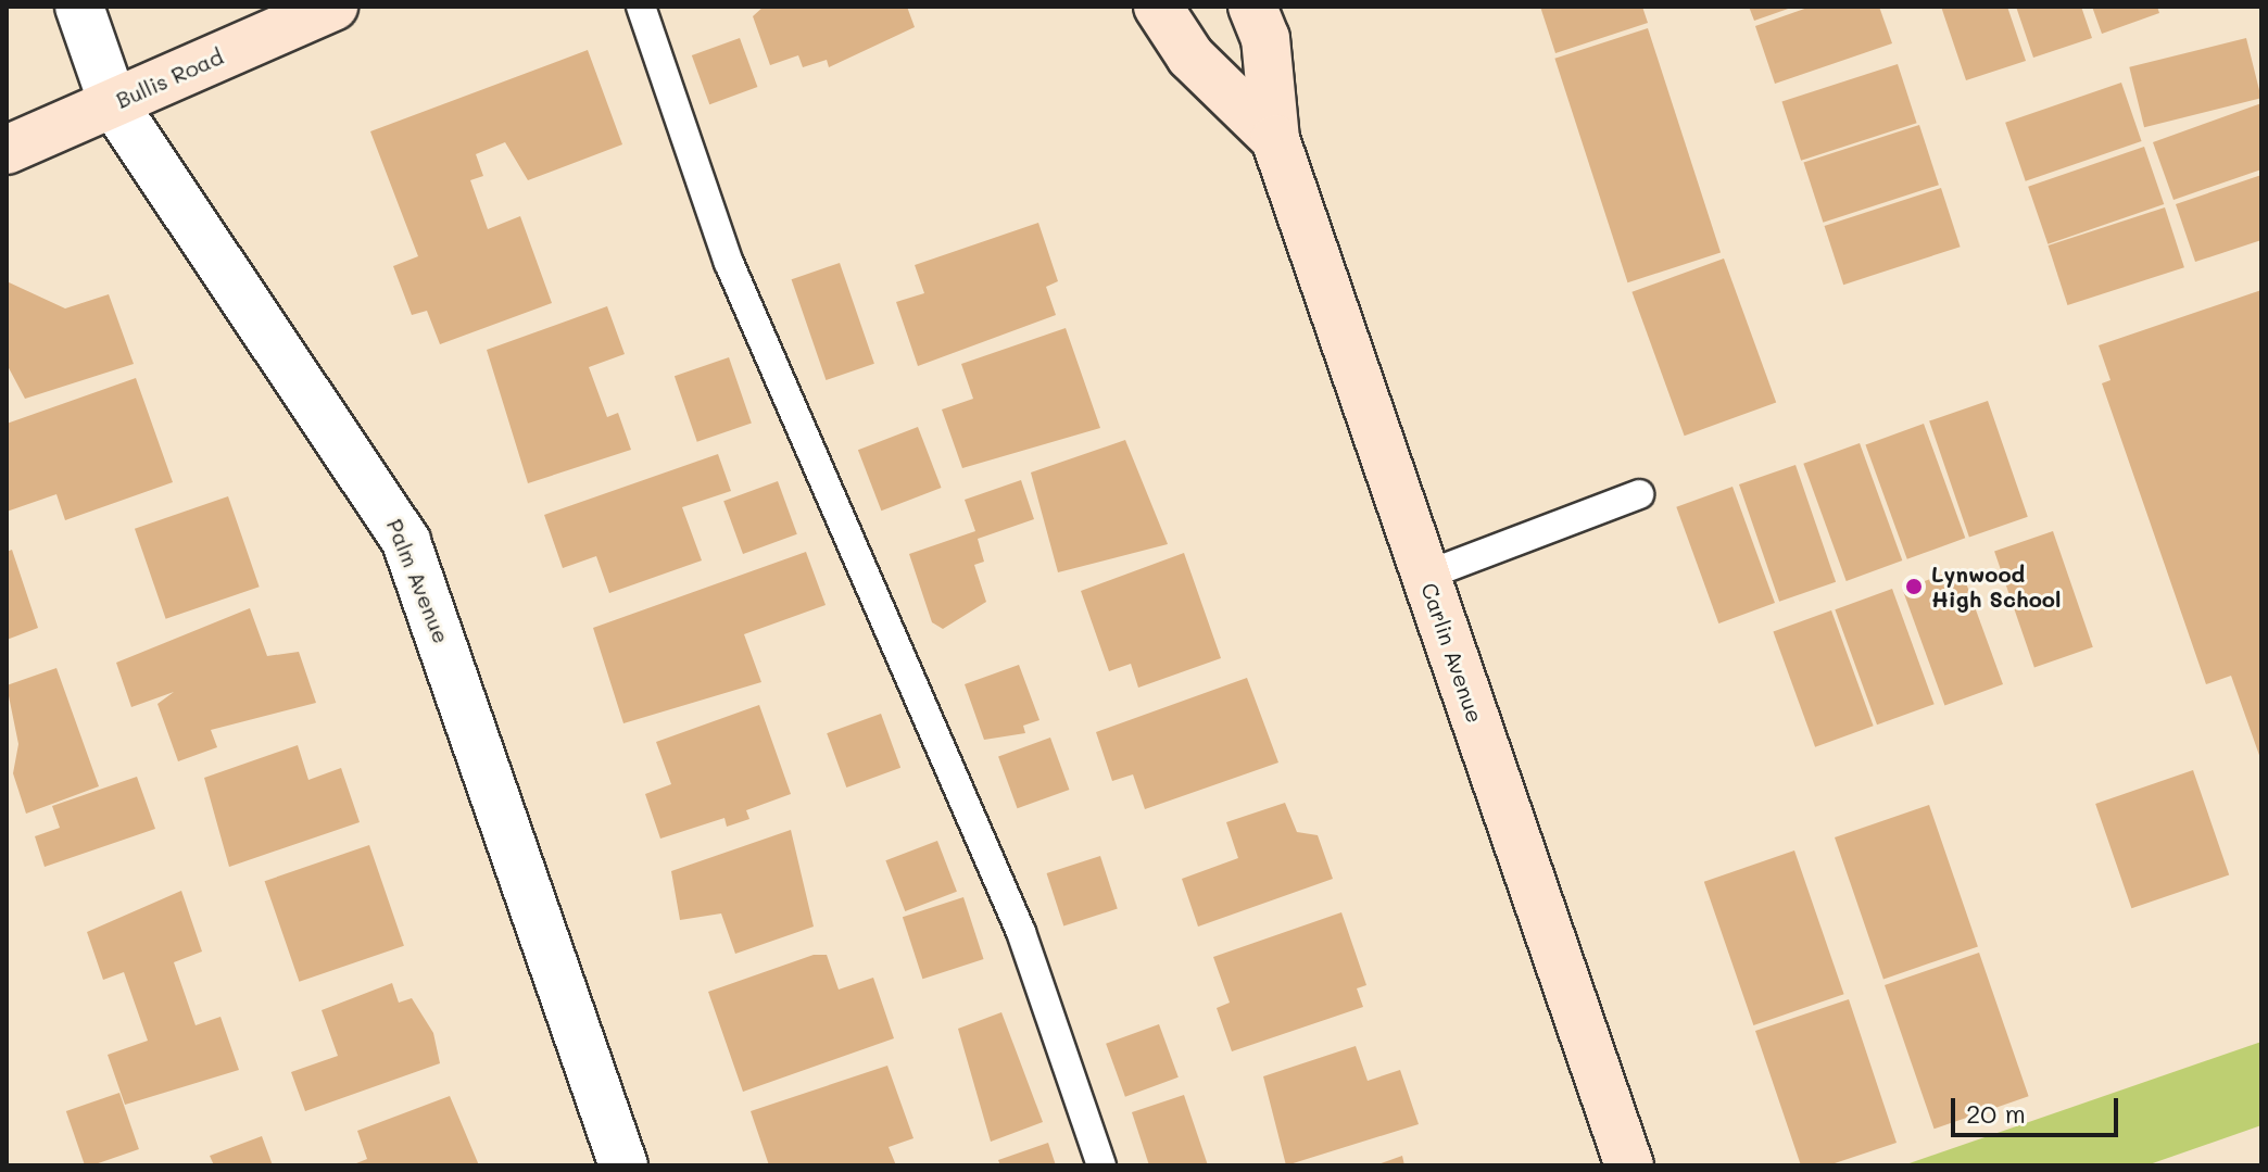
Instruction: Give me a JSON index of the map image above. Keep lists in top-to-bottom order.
{
  "streets": {
    "street": ["Bullis Road", "Palm Avenue", "Carlin Avenue"]
  },
  "crossings": [
    ["Bullis Road", "Palm Avenue"]
  ],
  "places": ["Lynwood High School"],
  "scale_bar": "20 m"
}
